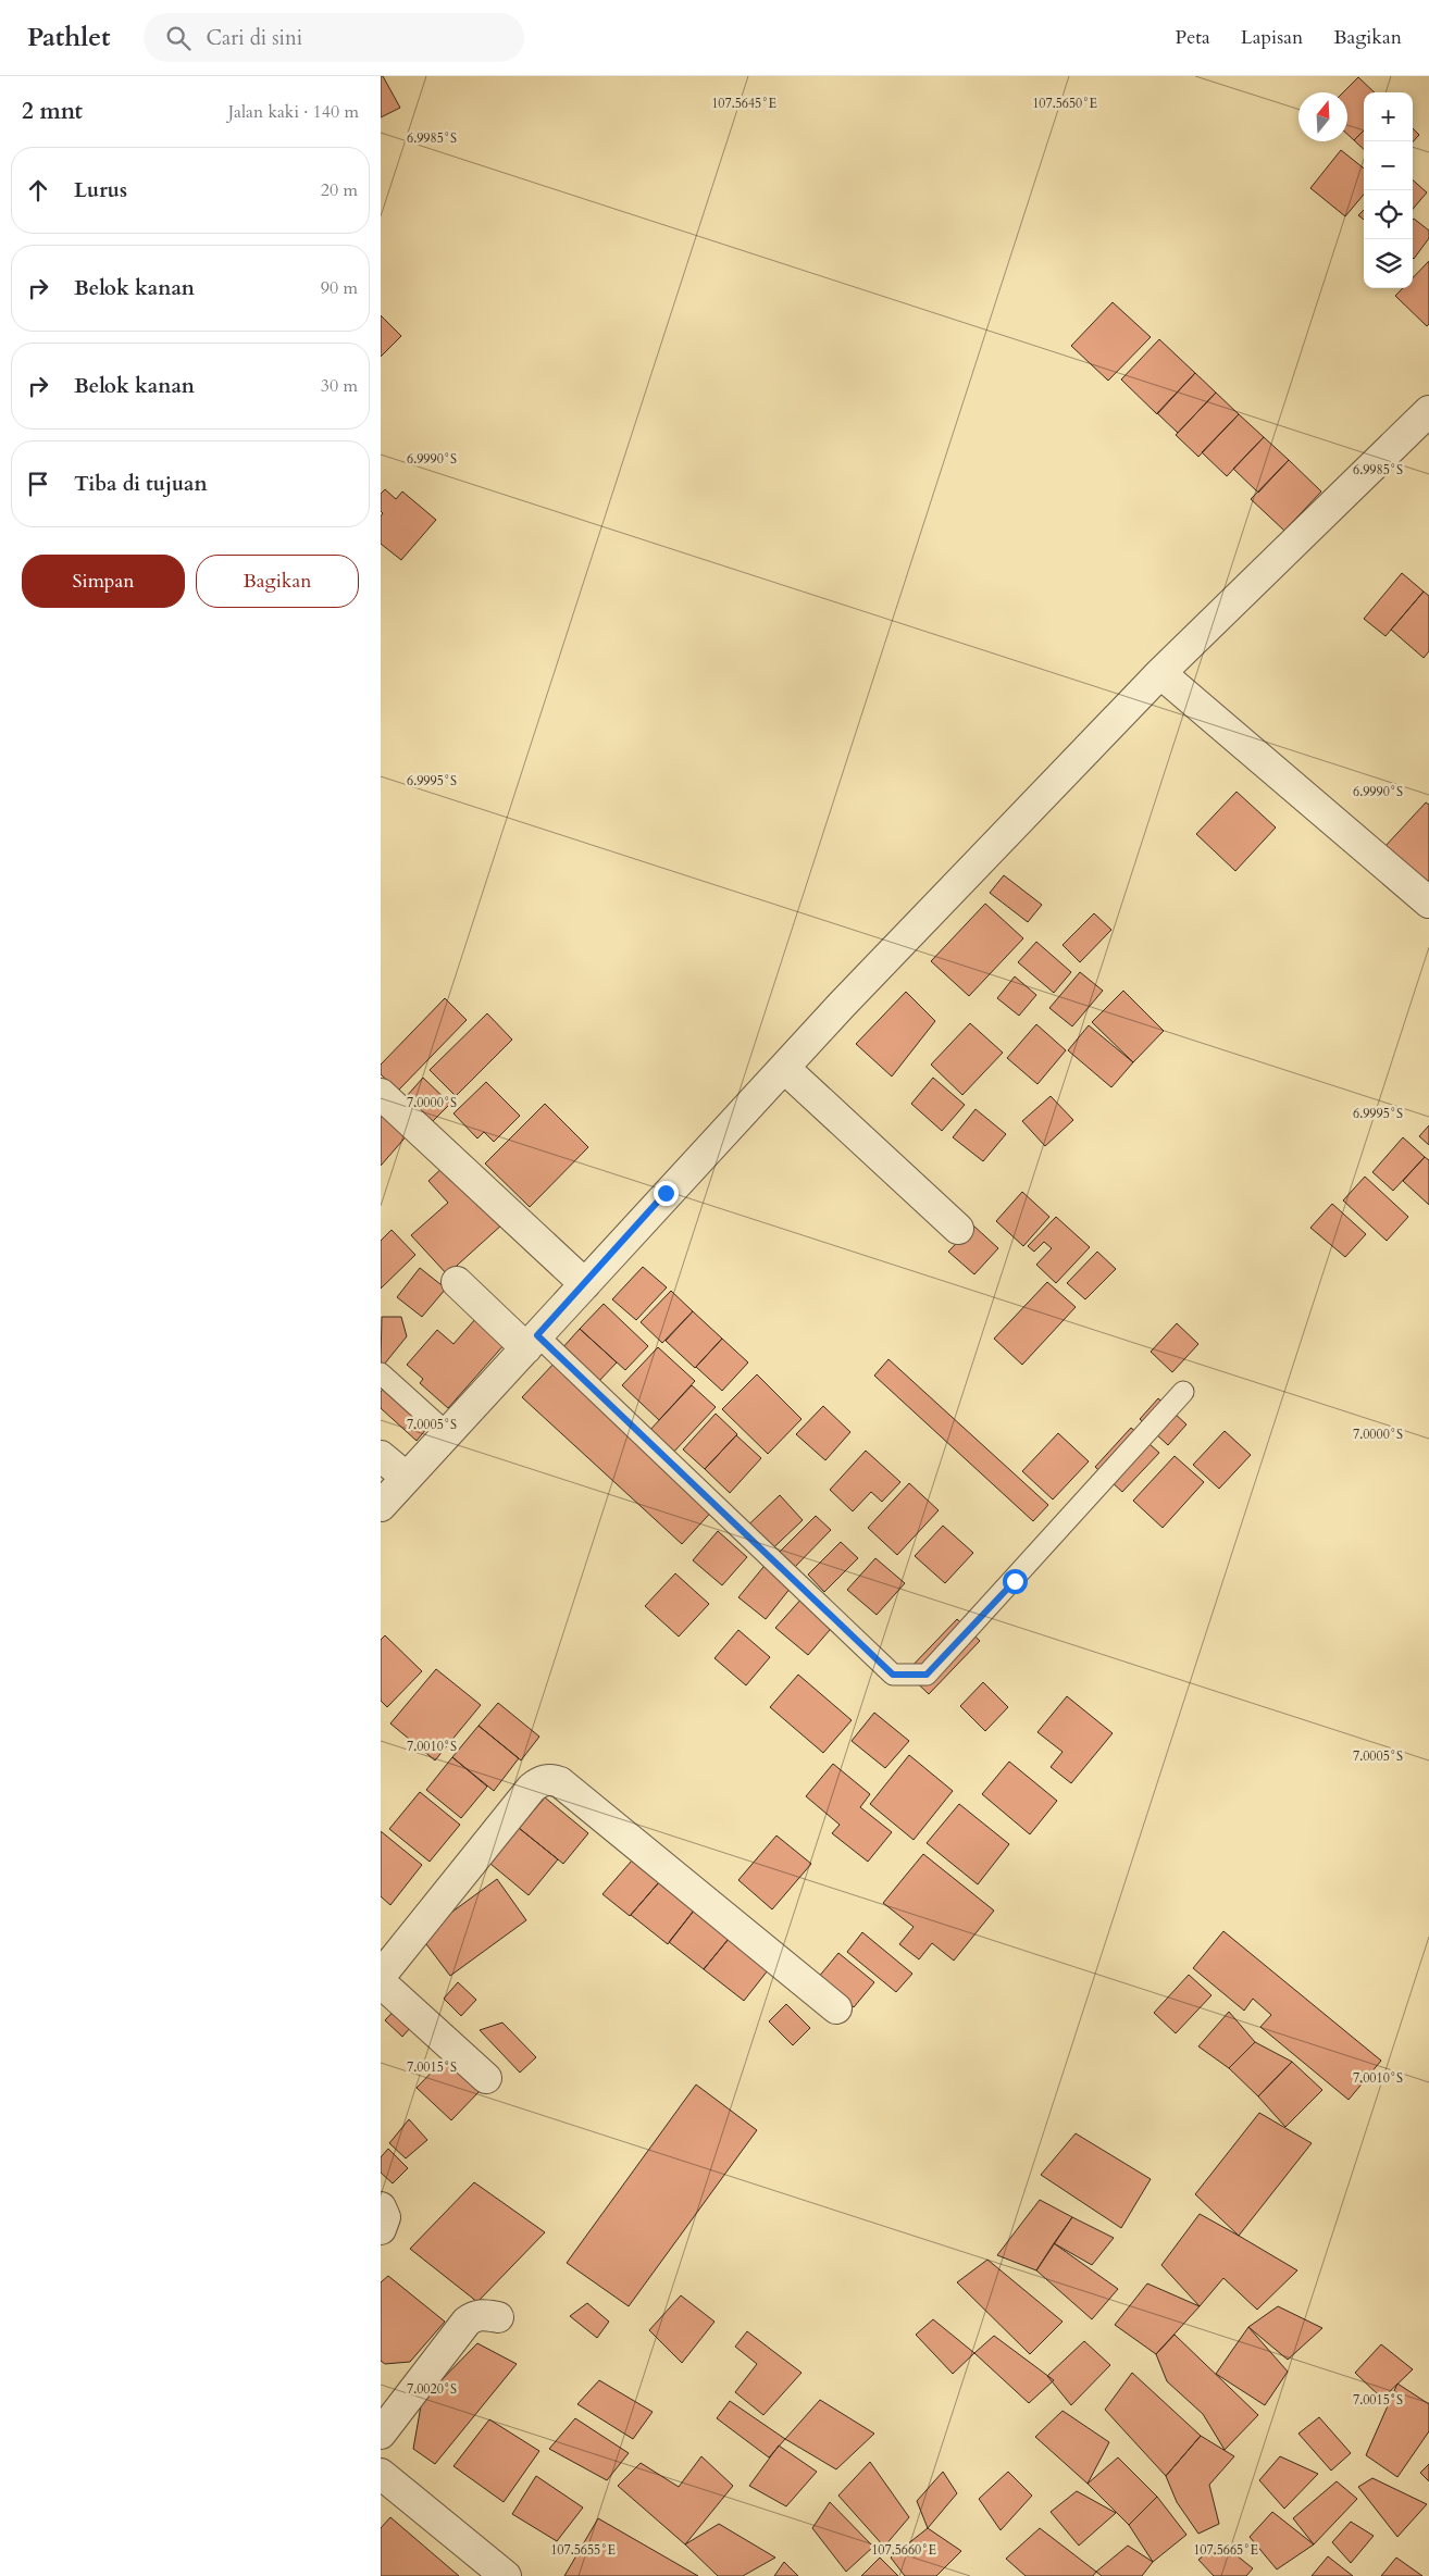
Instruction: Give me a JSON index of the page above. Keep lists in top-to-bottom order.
{
  "north": "top",
  "page": {
    "header": "Pathlet",
    "search": "Cari di sini",
    "nav": ["Peta", "Lapisan", "Bagikan"],
    "heading": ["2 mnt", "Jalan kaki · 140 m"],
    "map_buttons": ["+", "−"],
    "list": [
      ["Lurus", "20 m"],
      ["Belok kanan", "90 m"],
      ["Belok kanan", "30 m"],
      "Tiba di tujuan"
    ],
    "buttons": ["Simpan", "Bagikan"]
  },
  "coordinates": [
    "107.5645°E",
    "107.5650°E",
    "6.9985°S",
    "6.9990°S",
    "6.9995°S",
    "7.0000°S",
    "7.0005°S",
    "7.0010°S",
    "7.0015°S",
    "7.0020°S",
    "107.5655°E",
    "107.5660°E",
    "107.5665°E"
  ]
}
